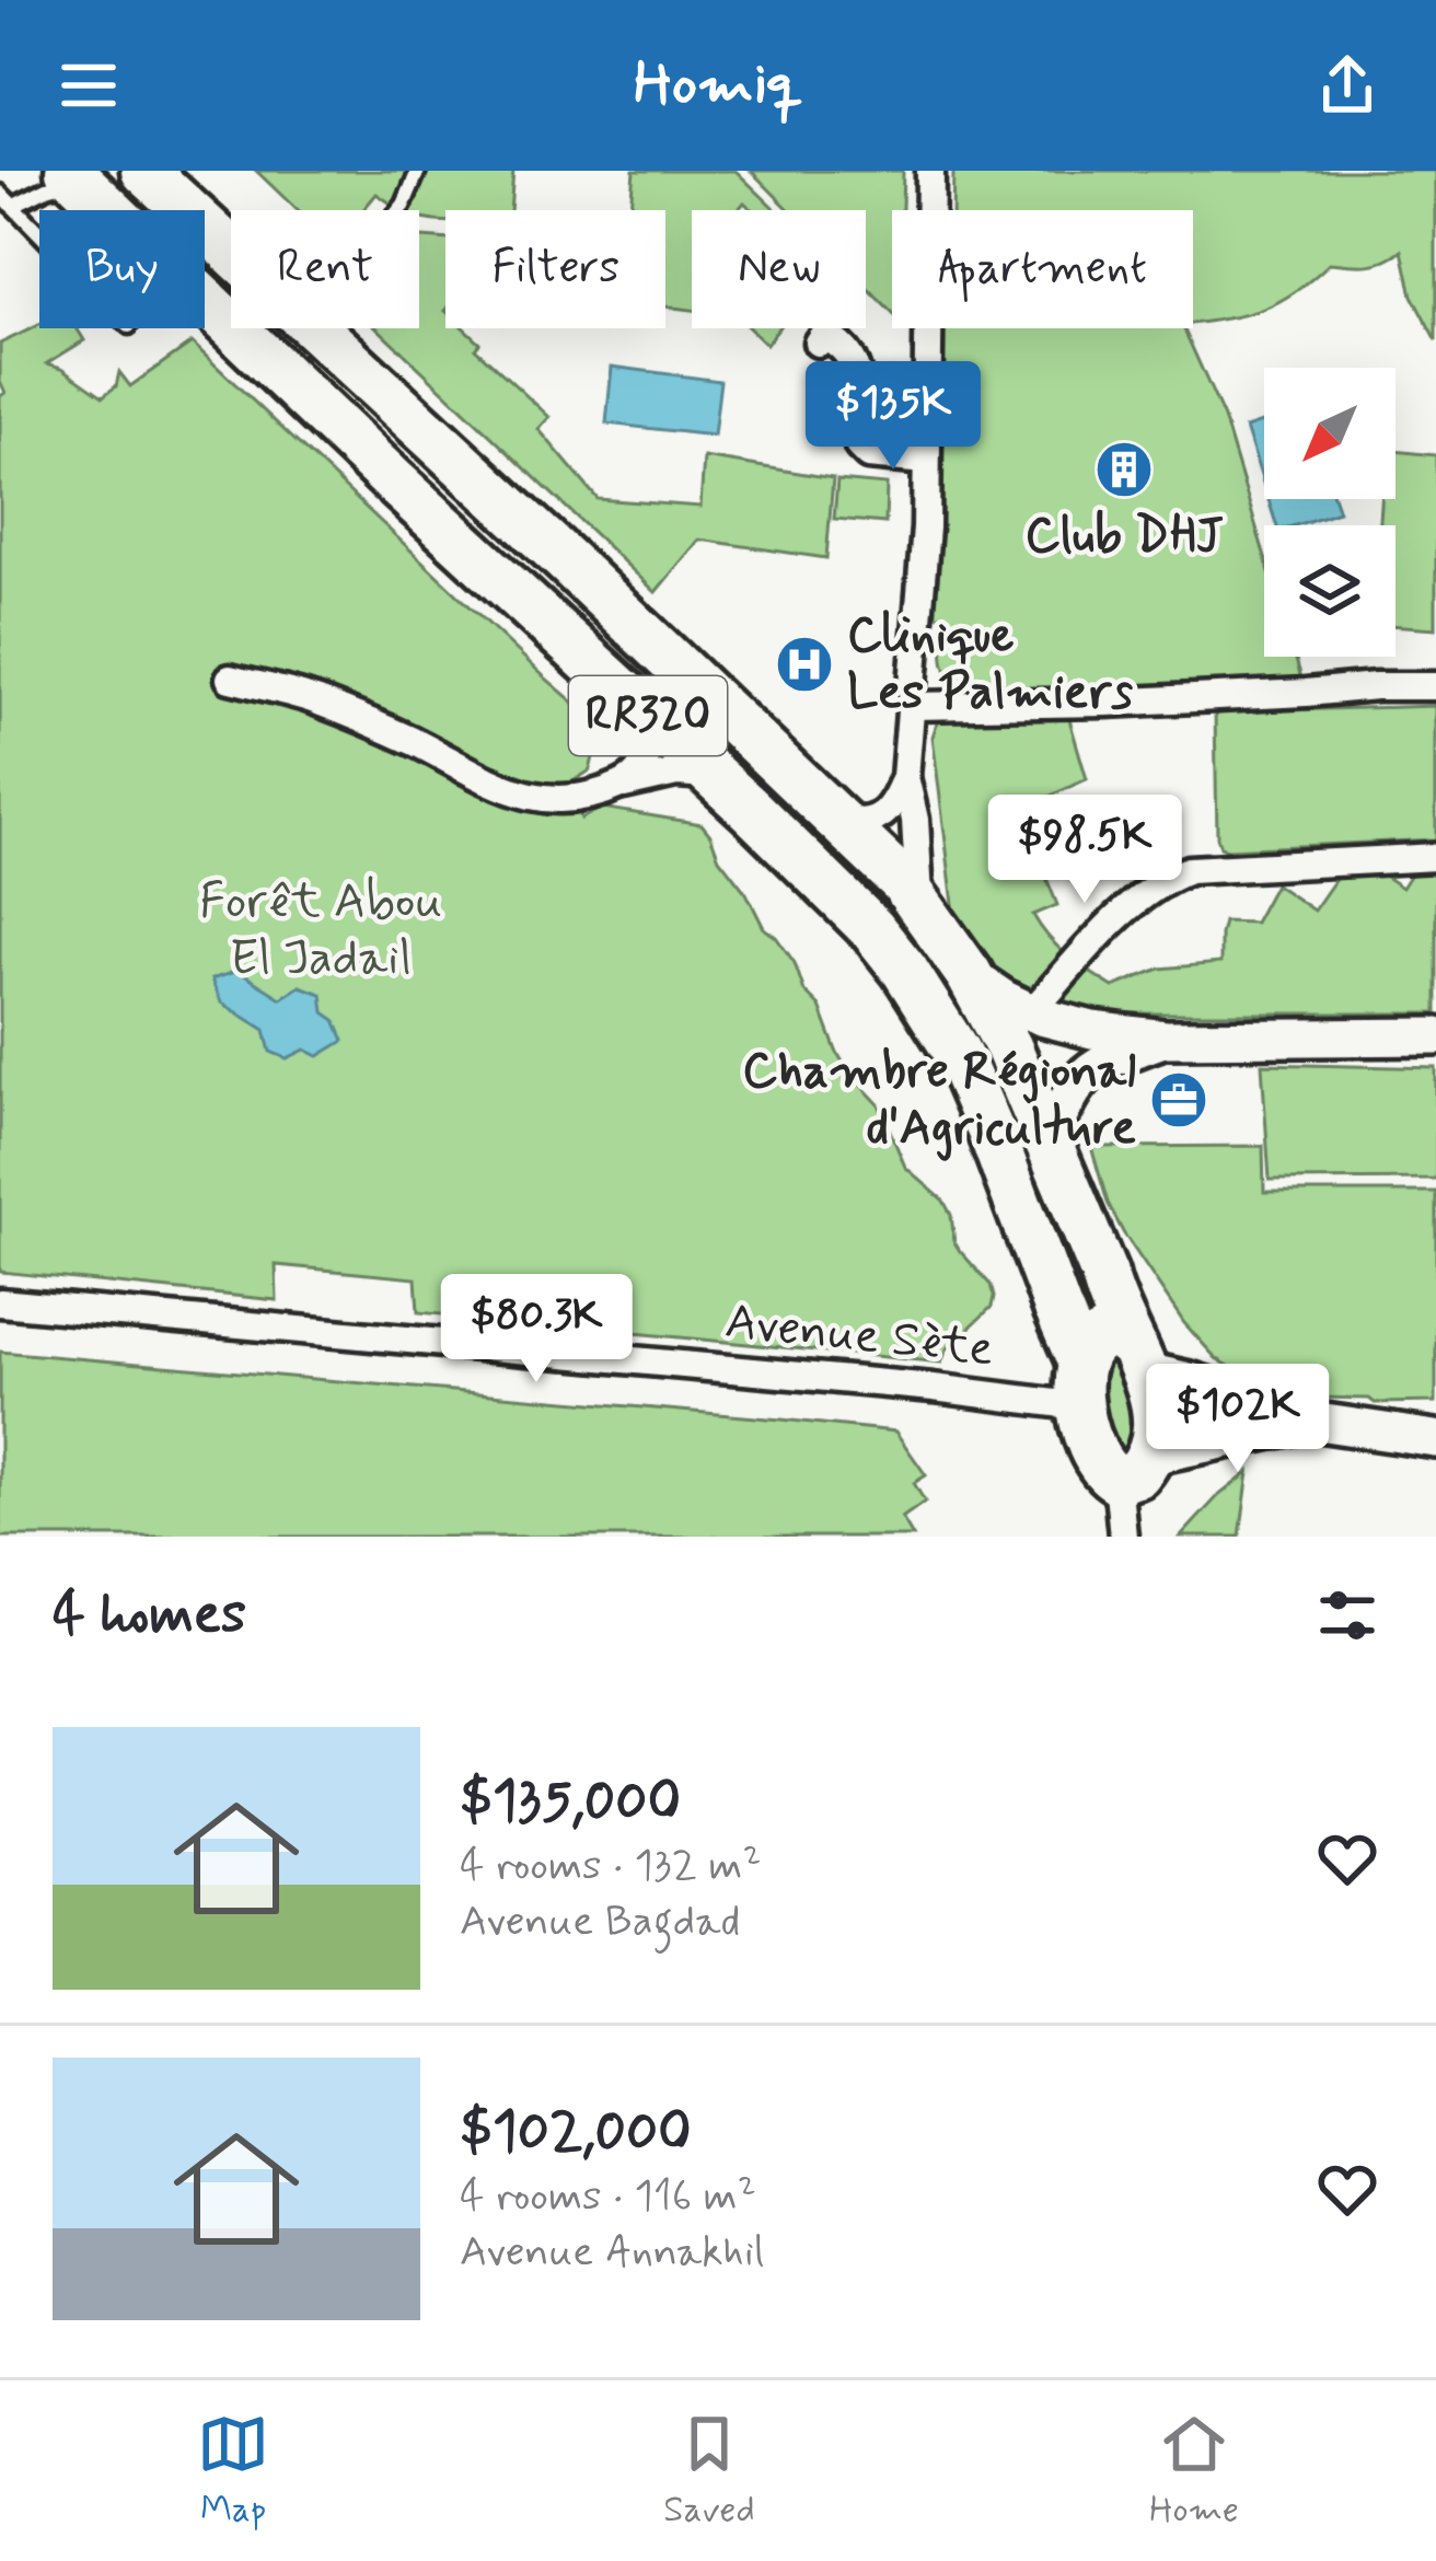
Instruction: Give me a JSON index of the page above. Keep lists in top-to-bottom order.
{
  "streets": {
    "highway": ["RR320"],
    "street": ["Avenue Sète"]
  },
  "crossings": [
    ["RR320", "Avenue Sète"]
  ],
  "parks": ["Forêt Abou El Jadail"],
  "places": {
    "building": ["Club DHJ"],
    "hospital": ["Clinique Les Palmiers"],
    "office": ["Chambre Régional d'Agriculture"]
  },
  "north": "bottom left",
  "page": {
    "header": "Homiq",
    "chip": [
      "Buy",
      "Rent",
      "Filters",
      "New",
      "Apartment"
    ],
    "price": [
      "$135K",
      "$98.5K",
      "$80.3K",
      "$102K"
    ],
    "heading": "4 homes",
    "list": [
      {
        "name": "$135,000",
        "note": "4 rooms · 132 m² · Avenue Bagdad"
      },
      {
        "name": "$102,000",
        "note": "4 rooms · 116 m² · Avenue Annakhil"
      }
    ],
    "tabs": ["Map", "Saved", "Home"]
  }
}
